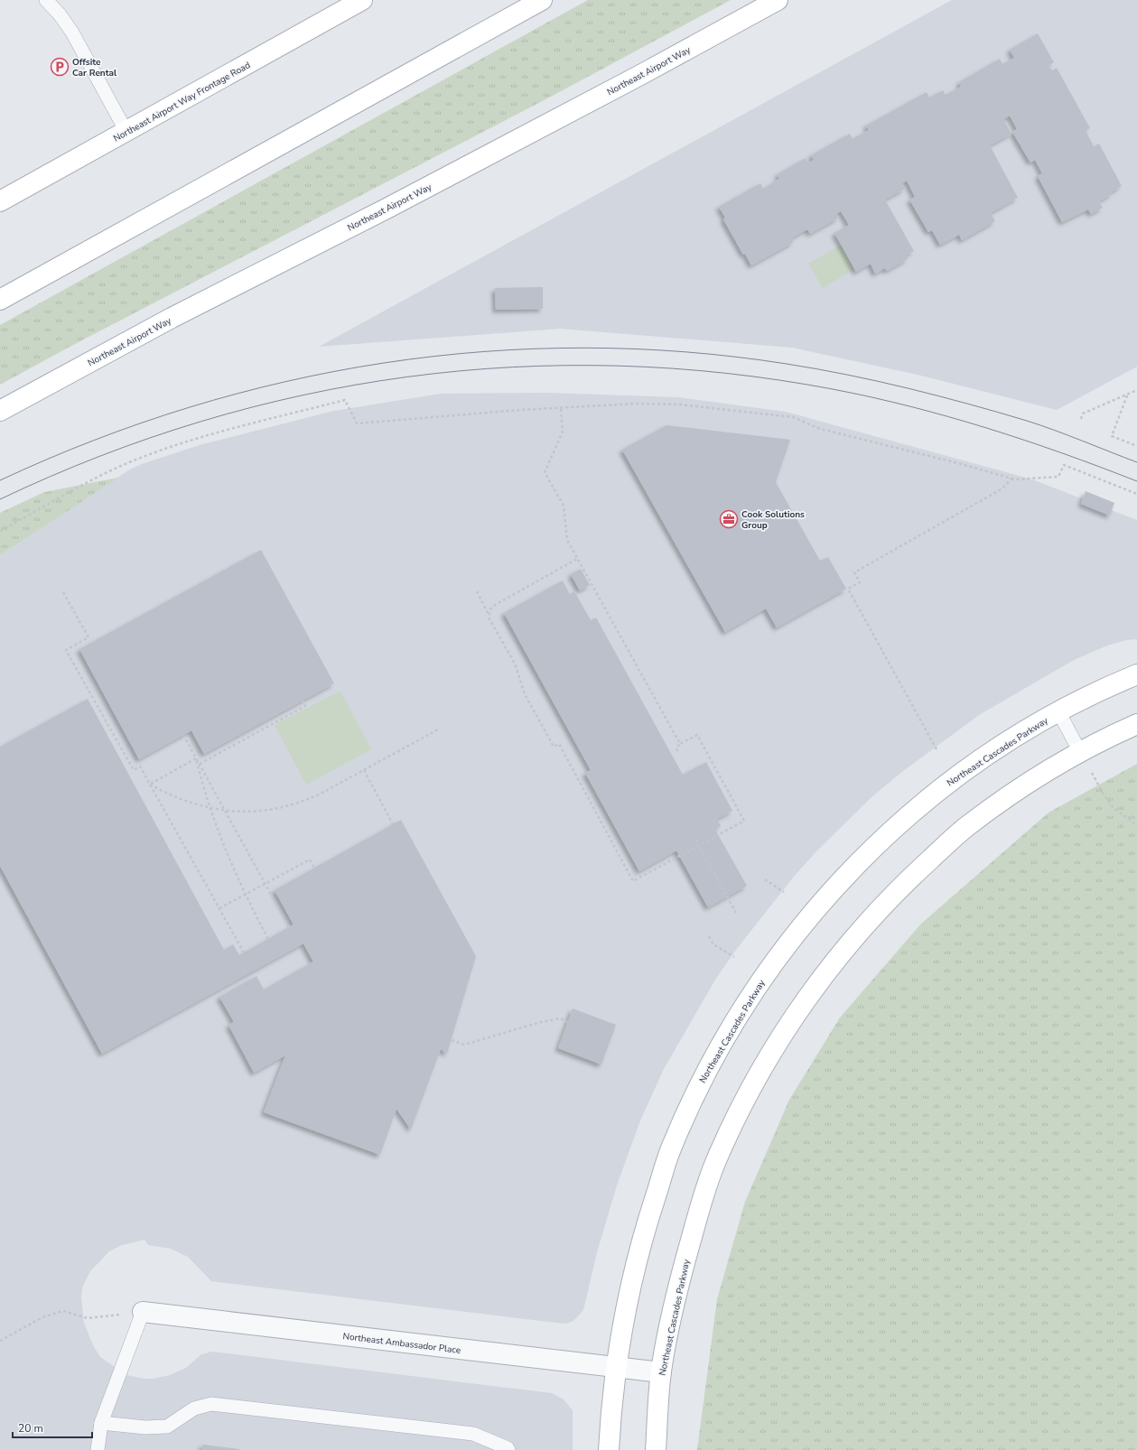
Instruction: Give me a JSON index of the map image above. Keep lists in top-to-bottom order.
{
  "streets": {
    "street": [
      "Northeast Airport Way",
      "Northeast Airport Way Frontage Road",
      "Northeast Cascades Parkway",
      "Northeast Ambassador Place"
    ]
  },
  "crossings": [
    ["Northeast Cascades Parkway", "Northeast Ambassador Place"]
  ],
  "places": {
    "parking": ["Offsite Car Rental"],
    "office": ["Cook Solutions Group"]
  },
  "scale_bar": "20 m"
}
